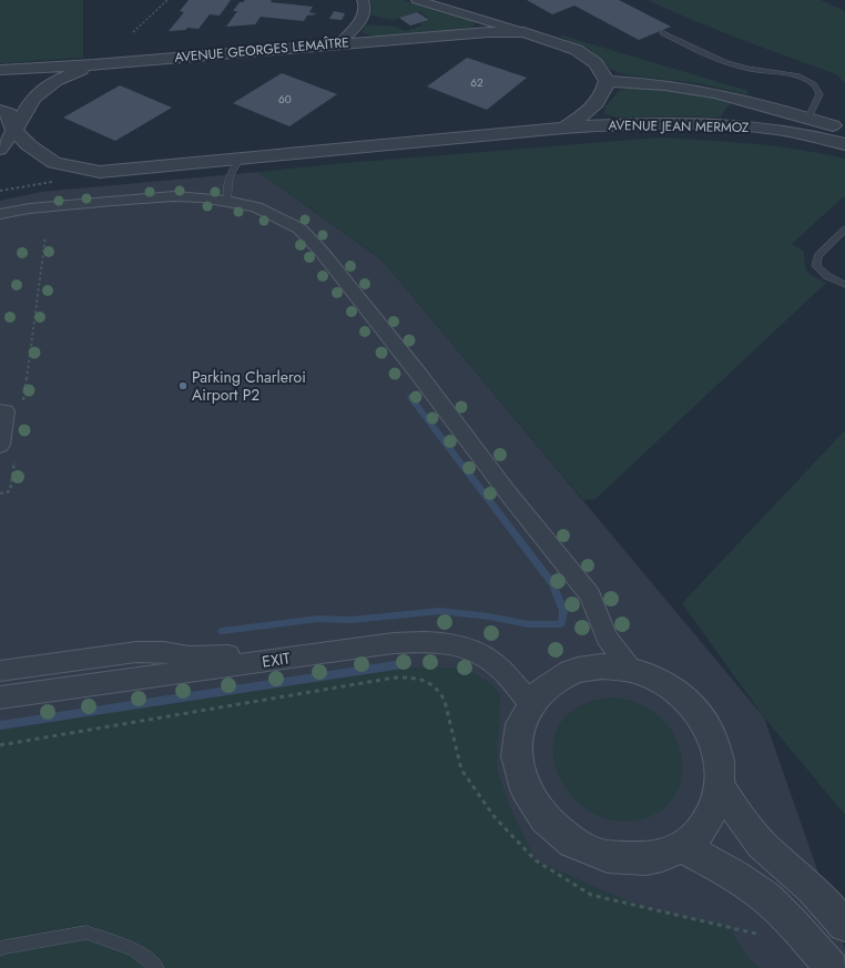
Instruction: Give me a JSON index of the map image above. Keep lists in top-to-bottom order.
{
  "streets": {
    "street": ["AVENUE GEORGES LEMAÎTRE", "AVENUE JEAN MERMOZ", "EXIT"]
  },
  "places": ["Parking Charleroi Airport P2"],
  "house_numbers": ["62", "60"]
}
